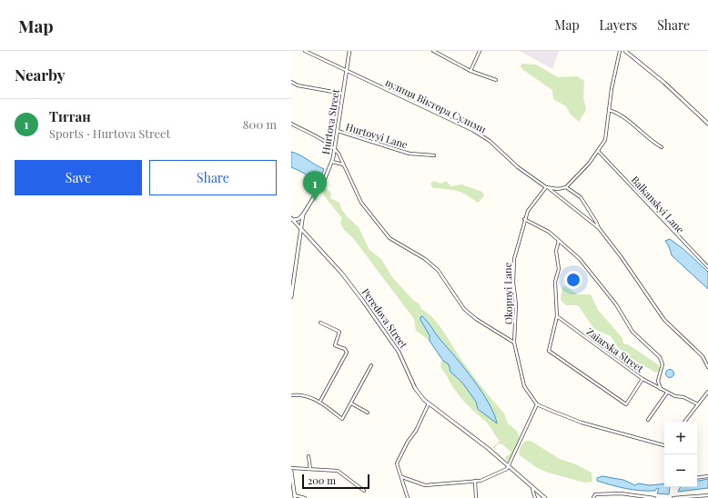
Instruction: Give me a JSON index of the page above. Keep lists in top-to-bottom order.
{
  "streets": {
    "street": [
      "вулиця Віктора Сулими",
      "Hurtova Street",
      "Hurtovyi Lane",
      "Balkanskyi Lane",
      "Okopnyi Lane",
      "Peredova Street",
      "Zaiarska Street"
    ]
  },
  "crossings": [
    ["вулиця Віктора Сулими", "Hurtova Street"],
    ["вулиця Віктора Сулими", "Okopnyi Lane"],
    ["Hurtova Street", "Hurtovyi Lane"],
    ["Hurtova Street", "Peredova Street"]
  ],
  "scale_bar": "200 m",
  "page": {
    "header": "Map",
    "nav": ["Map", "Layers", "Share"],
    "heading": "Nearby",
    "list": [
      {
        "mark": "1",
        "name": "Титан",
        "note": "Sports · Hurtova Street",
        "value": "800 m"
      }
    ],
    "buttons": ["Save", "Share"],
    "pins": "1",
    "map_buttons": ["+", "−"],
    "scale": "200 m"
  }
}
